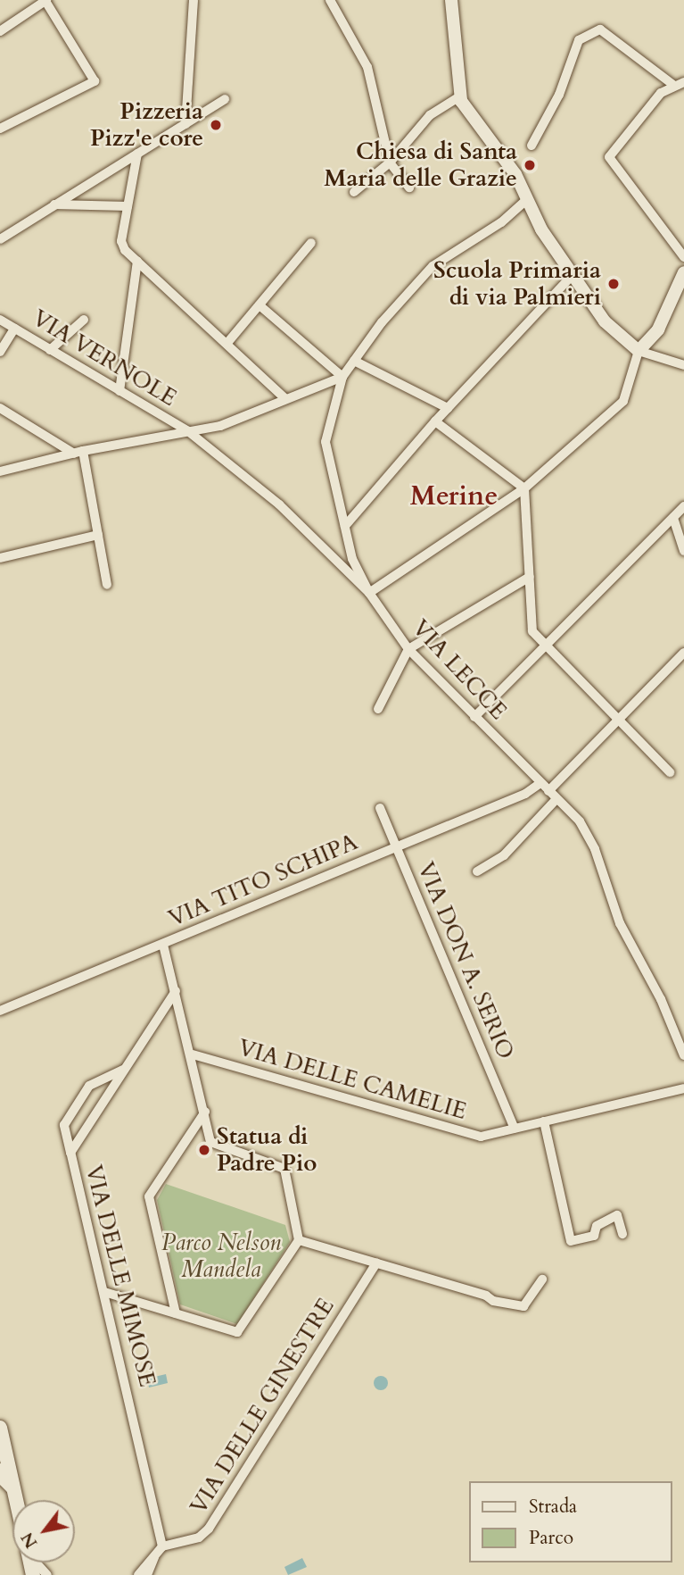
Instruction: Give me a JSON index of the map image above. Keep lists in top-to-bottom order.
{
  "streets": {
    "street": [
      "VIA VERNOLE",
      "VIA LECCE",
      "VIA TITO SCHIPA",
      "VIA DON A. SERIO",
      "VIA DELLE CAMELIE",
      "VIA DELLE MIMOSE",
      "VIA DELLE GINESTRE"
    ]
  },
  "crossings": [
    ["VIA VERNOLE", "VIA LECCE"],
    ["VIA LECCE", "VIA TITO SCHIPA"],
    ["VIA TITO SCHIPA", "VIA DON A. SERIO"],
    ["VIA DON A. SERIO", "VIA DELLE CAMELIE"],
    ["VIA DELLE MIMOSE", "VIA DELLE GINESTRE"]
  ],
  "districts": ["Merine"],
  "parks": ["Parco Nelson Mandela"],
  "places": [
    "Pizzeria Pizz'e core",
    "Chiesa di Santa Maria delle Grazie",
    "Scuola Primaria di via Palmieri",
    "Statua di Padre Pio"
  ],
  "legend": ["Strada", "Parco"],
  "north": "bottom left"
}
